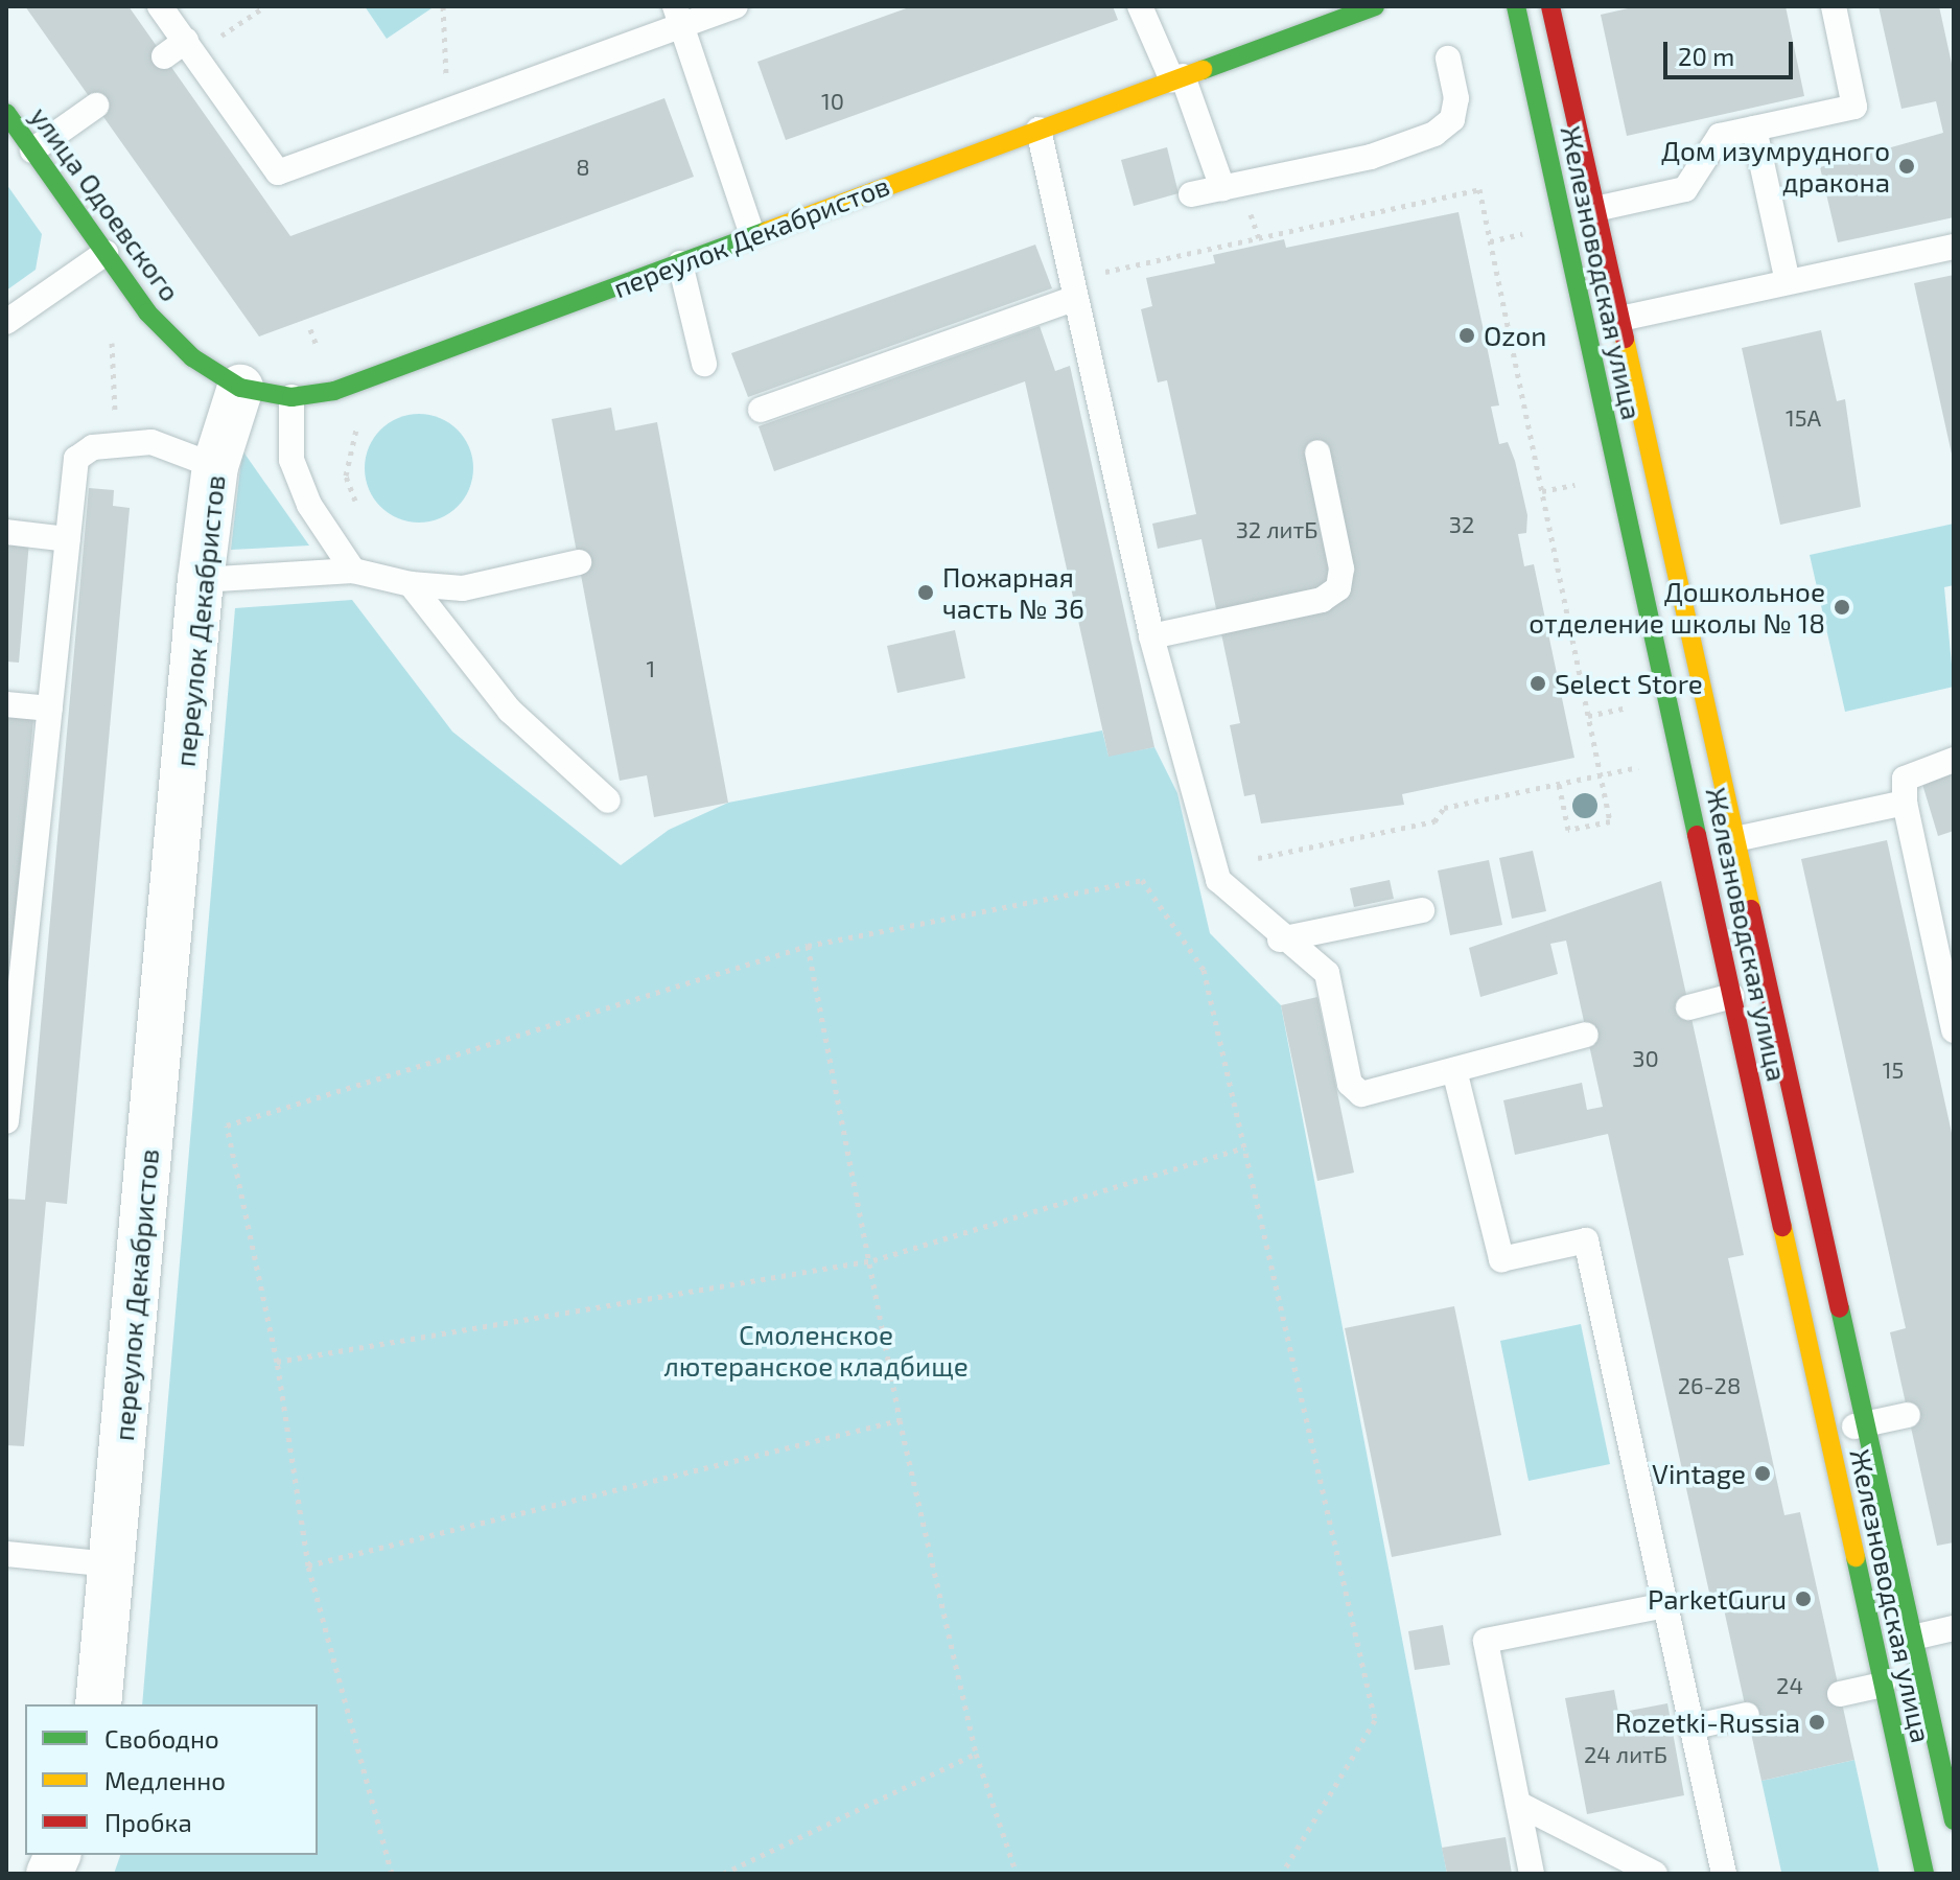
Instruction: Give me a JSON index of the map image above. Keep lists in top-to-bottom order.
{
  "streets": {
    "street": ["улица Одоевского", "переулок Декабристов", "Железноводская улица"]
  },
  "crossings": [
    ["улица Одоевского", "переулок Декабристов"]
  ],
  "parks": ["Смоленское лютеранское кладбище"],
  "places": [
    "Дом изумрудного дракона",
    "Ozon",
    "Пожарная часть № 36",
    "Дошкольное отделение школы № 18",
    "Select Store",
    "Vintage",
    "ParketGuru",
    "Rozetki-Russia"
  ],
  "house_numbers": [
    "10",
    "8",
    "15А",
    "32",
    "32 литБ",
    "1",
    "30",
    "15",
    "26-28",
    "24",
    "24 литБ"
  ],
  "legend": ["Свободно", "Медленно", "Пробка"],
  "scale_bar": "20 m"
}
